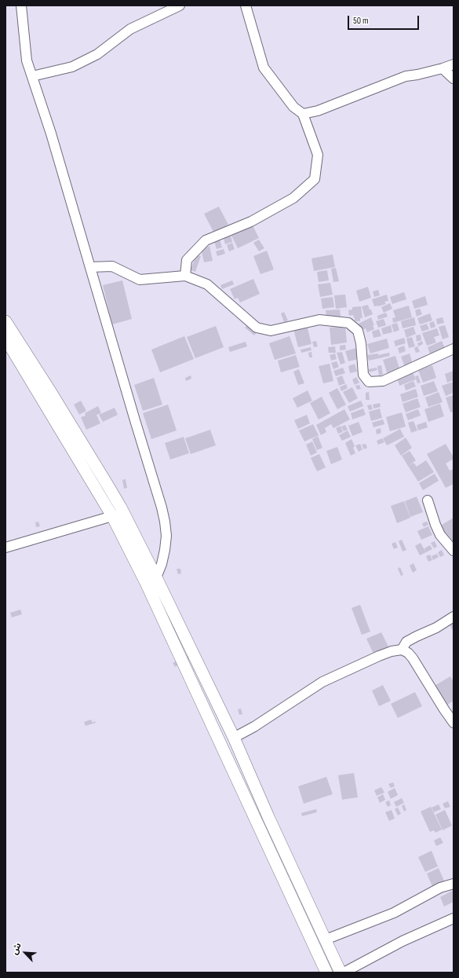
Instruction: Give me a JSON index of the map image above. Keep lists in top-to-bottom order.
{
  "scale_bar": "50 m",
  "north": "top left"
}
